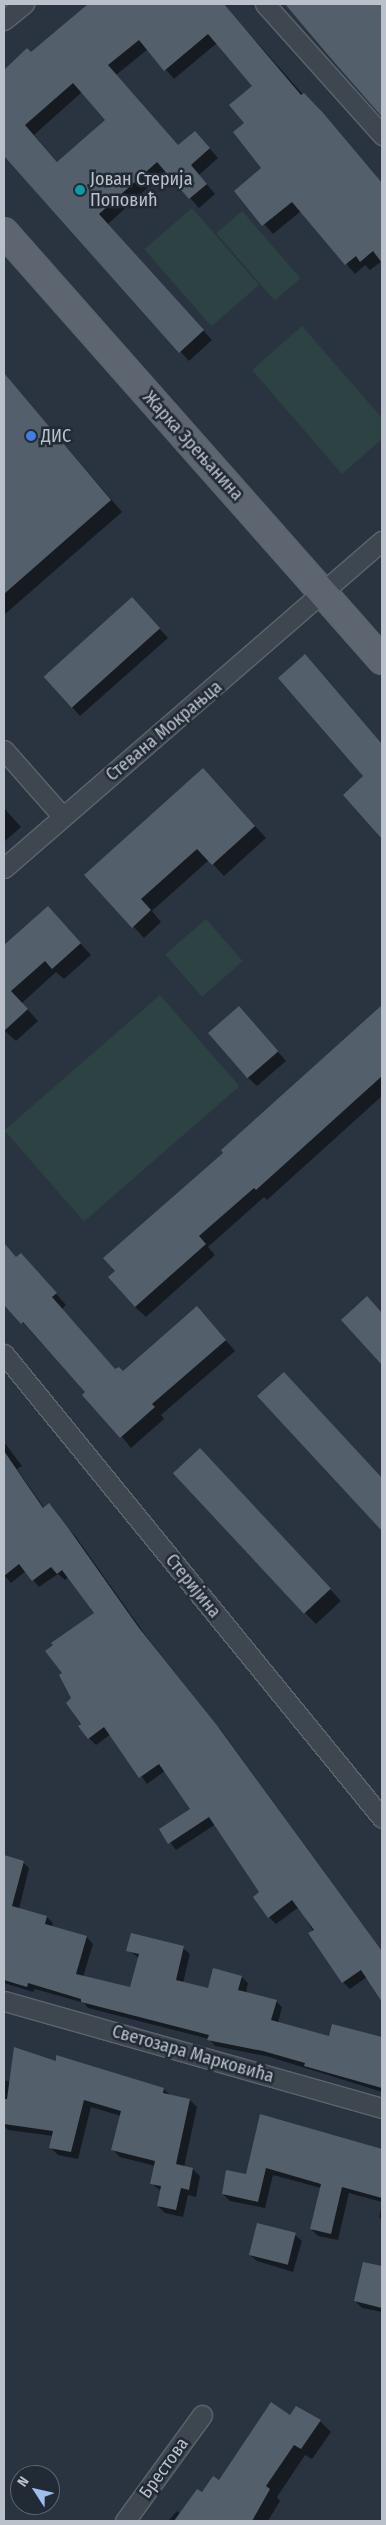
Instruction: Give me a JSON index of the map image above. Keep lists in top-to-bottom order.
{
  "streets": {
    "main road": ["Жарка Зрењанина"],
    "street": [
      "Стевана Мокрањца",
      "Стеријина",
      "Светозара Марковића",
      "Брестова"
    ]
  },
  "crossings": [
    ["Жарка Зрењанина", "Стевана Мокрањца"]
  ],
  "places": ["Јован Стерија Поповић", "ДИС"],
  "north": "top left"
}
